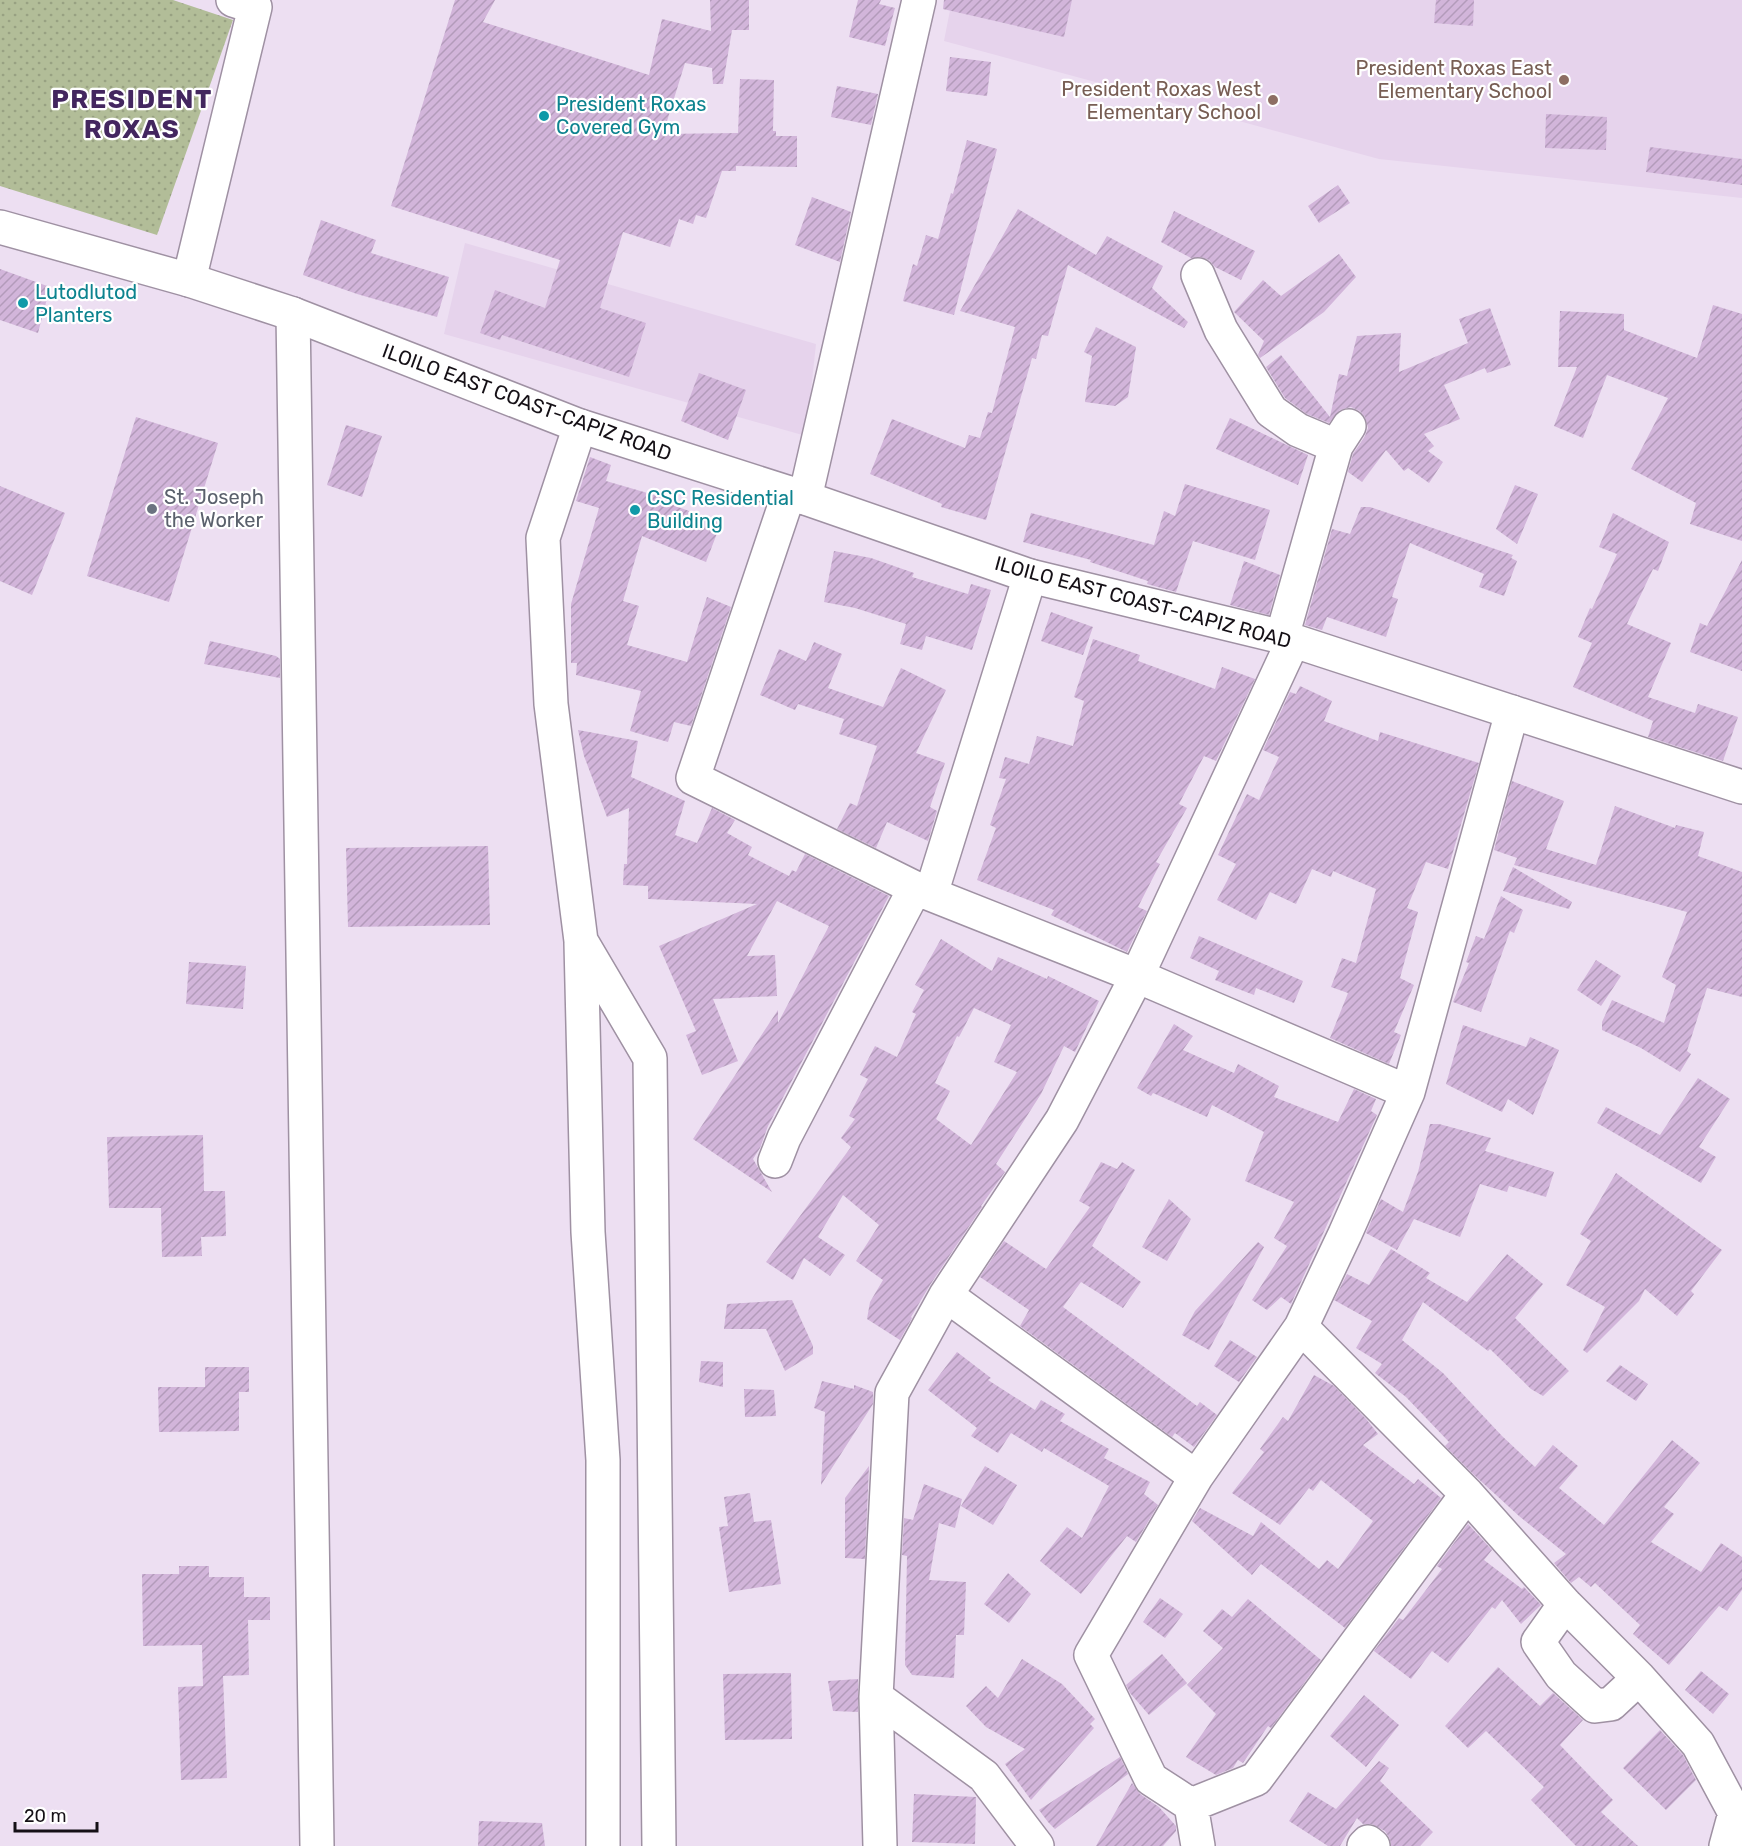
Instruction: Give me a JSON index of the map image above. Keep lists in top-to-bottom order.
{
  "streets": {
    "street": ["ILOILO EAST COAST-CAPIZ ROAD"]
  },
  "districts": ["PRESIDENT ROXAS"],
  "places": [
    "President Roxas East Elementary School",
    "President Roxas West Elementary School",
    "President Roxas Covered Gym",
    "Lutodlutod Planters",
    "St. Joseph the Worker",
    "CSC Residential Building"
  ],
  "scale_bar": "20 m"
}
